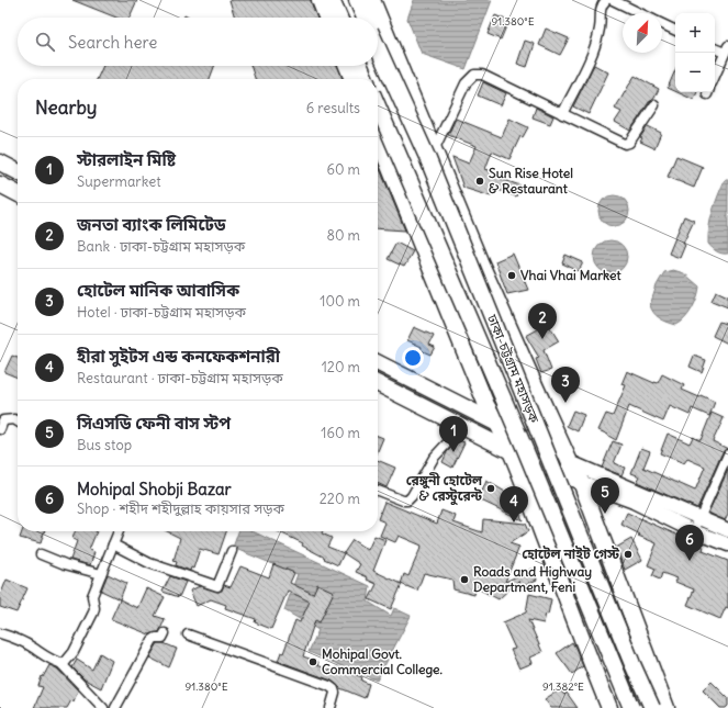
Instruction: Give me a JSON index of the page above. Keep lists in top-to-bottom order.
{
  "streets": {
    "highway": ["ঢাকা-চট্টগ্রাম মহাসড়ক"]
  },
  "places": [
    "Sun Rise Hotel & Restaurant",
    "Vhai Vhai Market",
    "রেঙ্গুনী হোটেল & রেস্টুরেন্ট",
    "হোটেল নাইট গেস্ট",
    "Roads and Highway Department, Feni",
    "Mohipal Govt. Commercial College."
  ],
  "north": "top right",
  "page": {
    "map_buttons": ["+", "−"],
    "search": "Search here",
    "heading": ["Nearby", "6 results"],
    "list": [
      {
        "mark": "1",
        "name": "স্টারলাইন মিষ্টি",
        "note": "Supermarket",
        "value": "60 m"
      },
      {
        "mark": "2",
        "name": "জনতা ব্যাংক লিমিটেড",
        "note": "Bank · ঢাকা-চট্টগ্রাম মহাসড়ক",
        "value": "80 m"
      },
      {
        "mark": "3",
        "name": "হোটেল মানিক আবাসিক",
        "note": "Hotel · ঢাকা-চট্টগ্রাম মহাসড়ক",
        "value": "100 m"
      },
      {
        "mark": "4",
        "name": "হীরা সুইটস এন্ড কনফেকশনারী",
        "note": "Restaurant · ঢাকা-চট্টগ্রাম মহাসড়ক",
        "value": "120 m"
      },
      {
        "mark": "5",
        "name": "সিএসডি ফেনী বাস স্টপ",
        "note": "Bus stop",
        "value": "160 m"
      },
      {
        "mark": "6",
        "name": "Mohipal Shobji Bazar",
        "note": "Shop · শহীদ শহীদুল্লাহ কায়সার সড়ক",
        "value": "220 m"
      }
    ],
    "pins": [
      "2",
      "3",
      "1",
      "5",
      "4",
      "6"
    ]
  },
  "coordinates": ["91.380°E", "91.382°E"]
}
